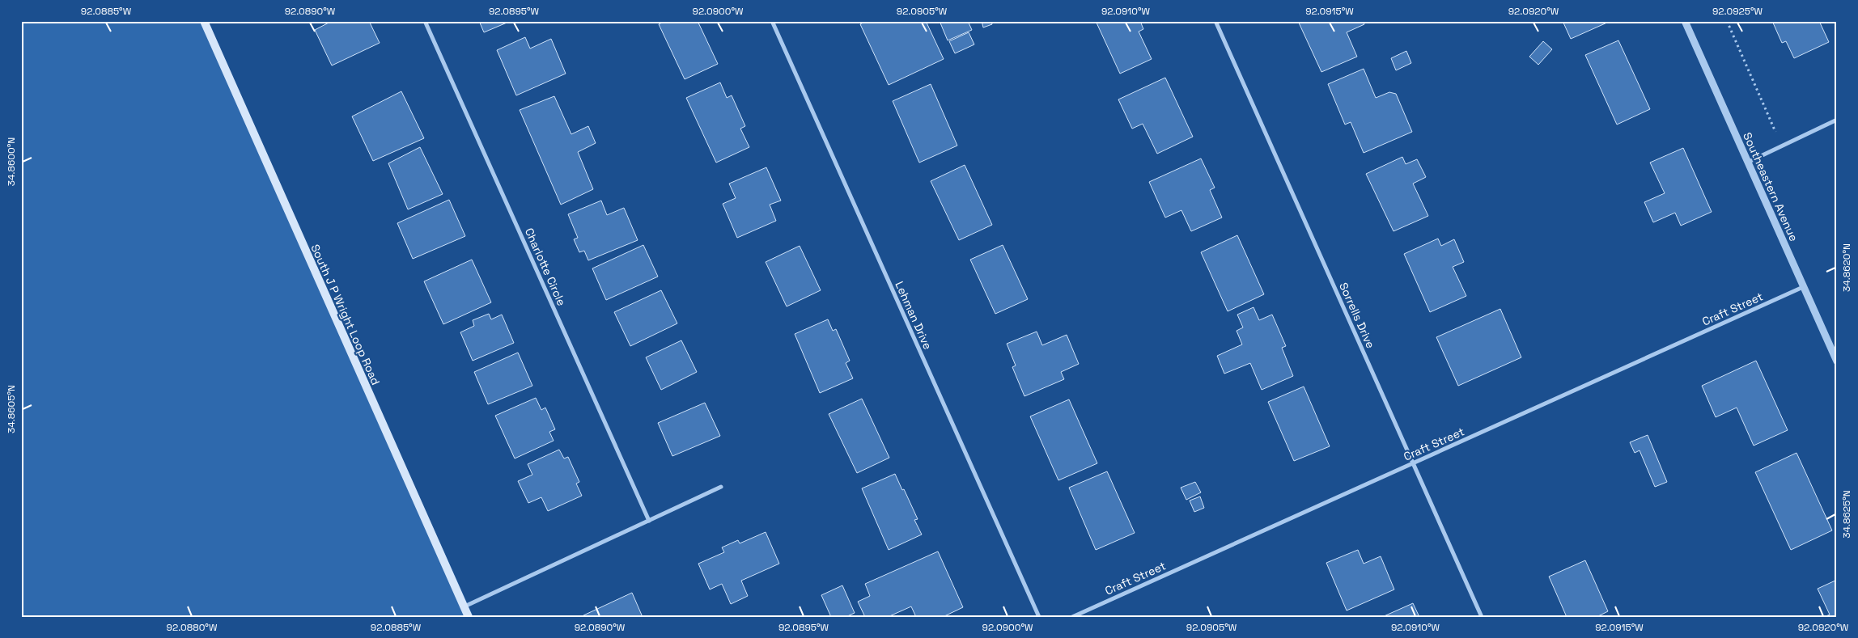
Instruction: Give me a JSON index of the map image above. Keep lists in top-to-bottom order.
{
  "streets": {
    "main road": ["South J P Wright Loop Road"],
    "street": [
      "Southeastern Avenue",
      "Charlotte Circle",
      "Craft Street",
      "Lehman Drive",
      "Sorrells Drive"
    ]
  },
  "crossings": [
    ["Southeastern Avenue", "Craft Street"],
    ["Craft Street", "Sorrells Drive"]
  ],
  "coordinates": [
    "92.0885°W",
    "92.0890°W",
    "92.0895°W",
    "92.0900°W",
    "92.0905°W",
    "92.0910°W",
    "92.0915°W",
    "92.0920°W",
    "92.0925°W",
    "34.8600°N",
    "34.8620°N",
    "34.8605°N",
    "34.8625°N",
    "92.0880°W"
  ]
}
